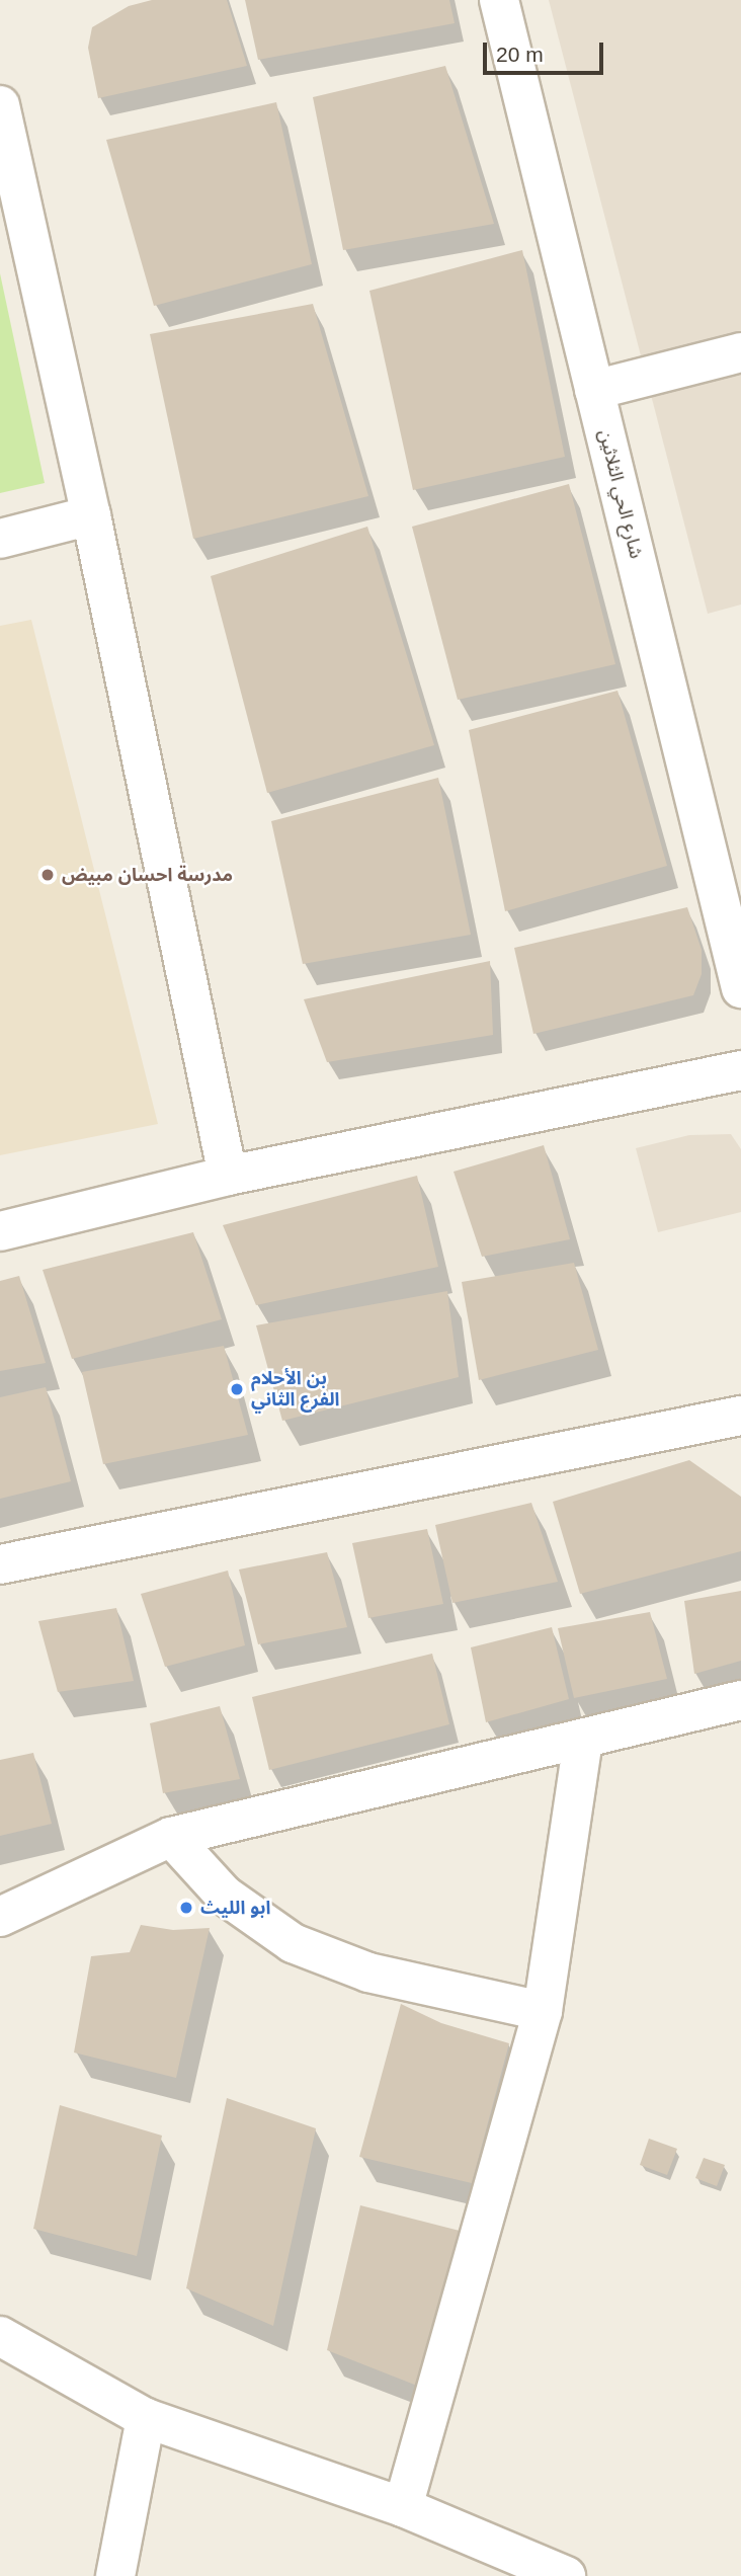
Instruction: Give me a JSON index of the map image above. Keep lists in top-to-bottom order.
{
  "streets": {
    "street": ["شارع الحي الثلاثين"]
  },
  "places": ["مدرسة احسان مبيض", "بن الأحلام الفرع الثاني", "ابو الليث"],
  "scale_bar": "20 m"
}
